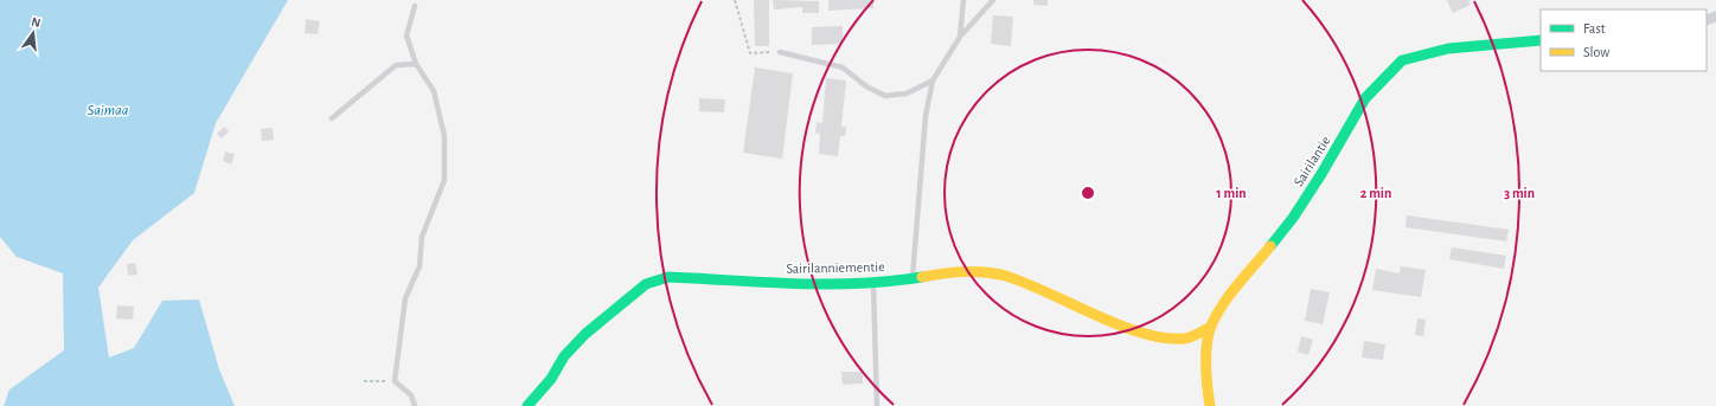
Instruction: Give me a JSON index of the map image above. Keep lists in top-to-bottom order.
{
  "streets": {
    "street": ["Sairilantie", "Sairilanniementie"]
  },
  "crossings": [
    ["Sairilantie", "Sairilanniementie"]
  ],
  "water": ["Saimaa"],
  "legend": ["Fast", "Slow"],
  "north": "top",
  "rings": ["1 min", "2 min", "3 min"]
}
